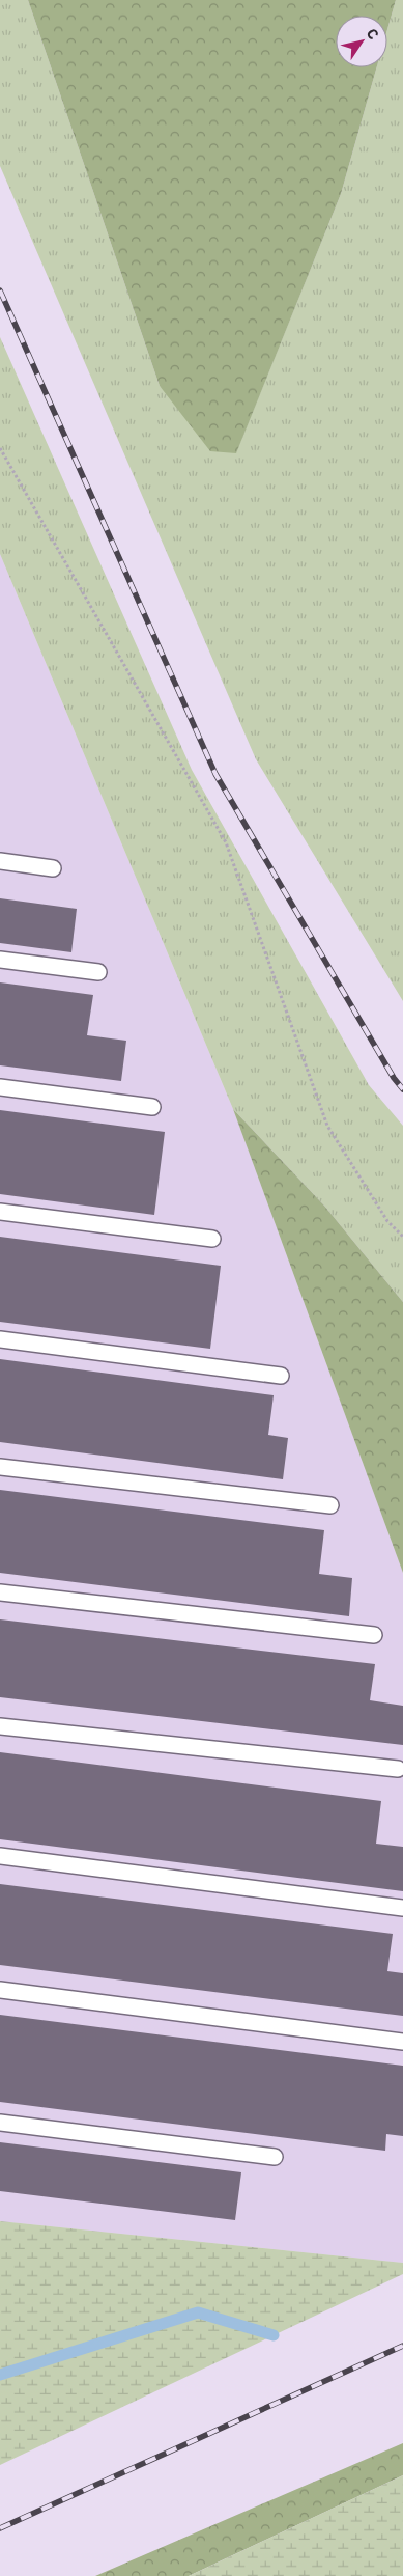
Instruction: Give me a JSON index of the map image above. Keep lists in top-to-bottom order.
{
  "north": "top right"
}
